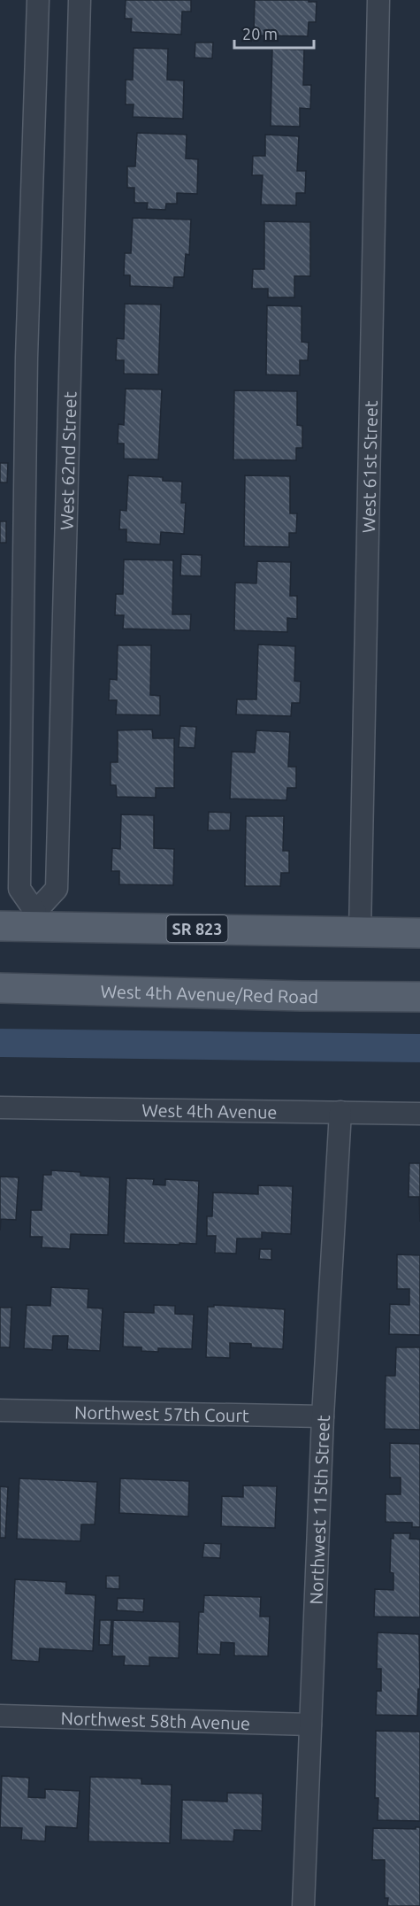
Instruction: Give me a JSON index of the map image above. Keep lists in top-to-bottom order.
{
  "streets": {
    "main road": ["SR 823", "West 4th Avenue/Red Road"],
    "street": [
      "West 62nd Street",
      "West 61st Street",
      "West 4th Avenue",
      "Northwest 57th Court",
      "Northwest 115th Street",
      "Northwest 58th Avenue"
    ]
  },
  "crossings": [
    ["West 62nd Street", "SR 823"],
    ["West 61st Street", "SR 823"],
    ["West 4th Avenue", "Northwest 115th Street"],
    ["Northwest 57th Court", "Northwest 115th Street"],
    ["Northwest 115th Street", "Northwest 58th Avenue"]
  ],
  "scale_bar": "20 m"
}
